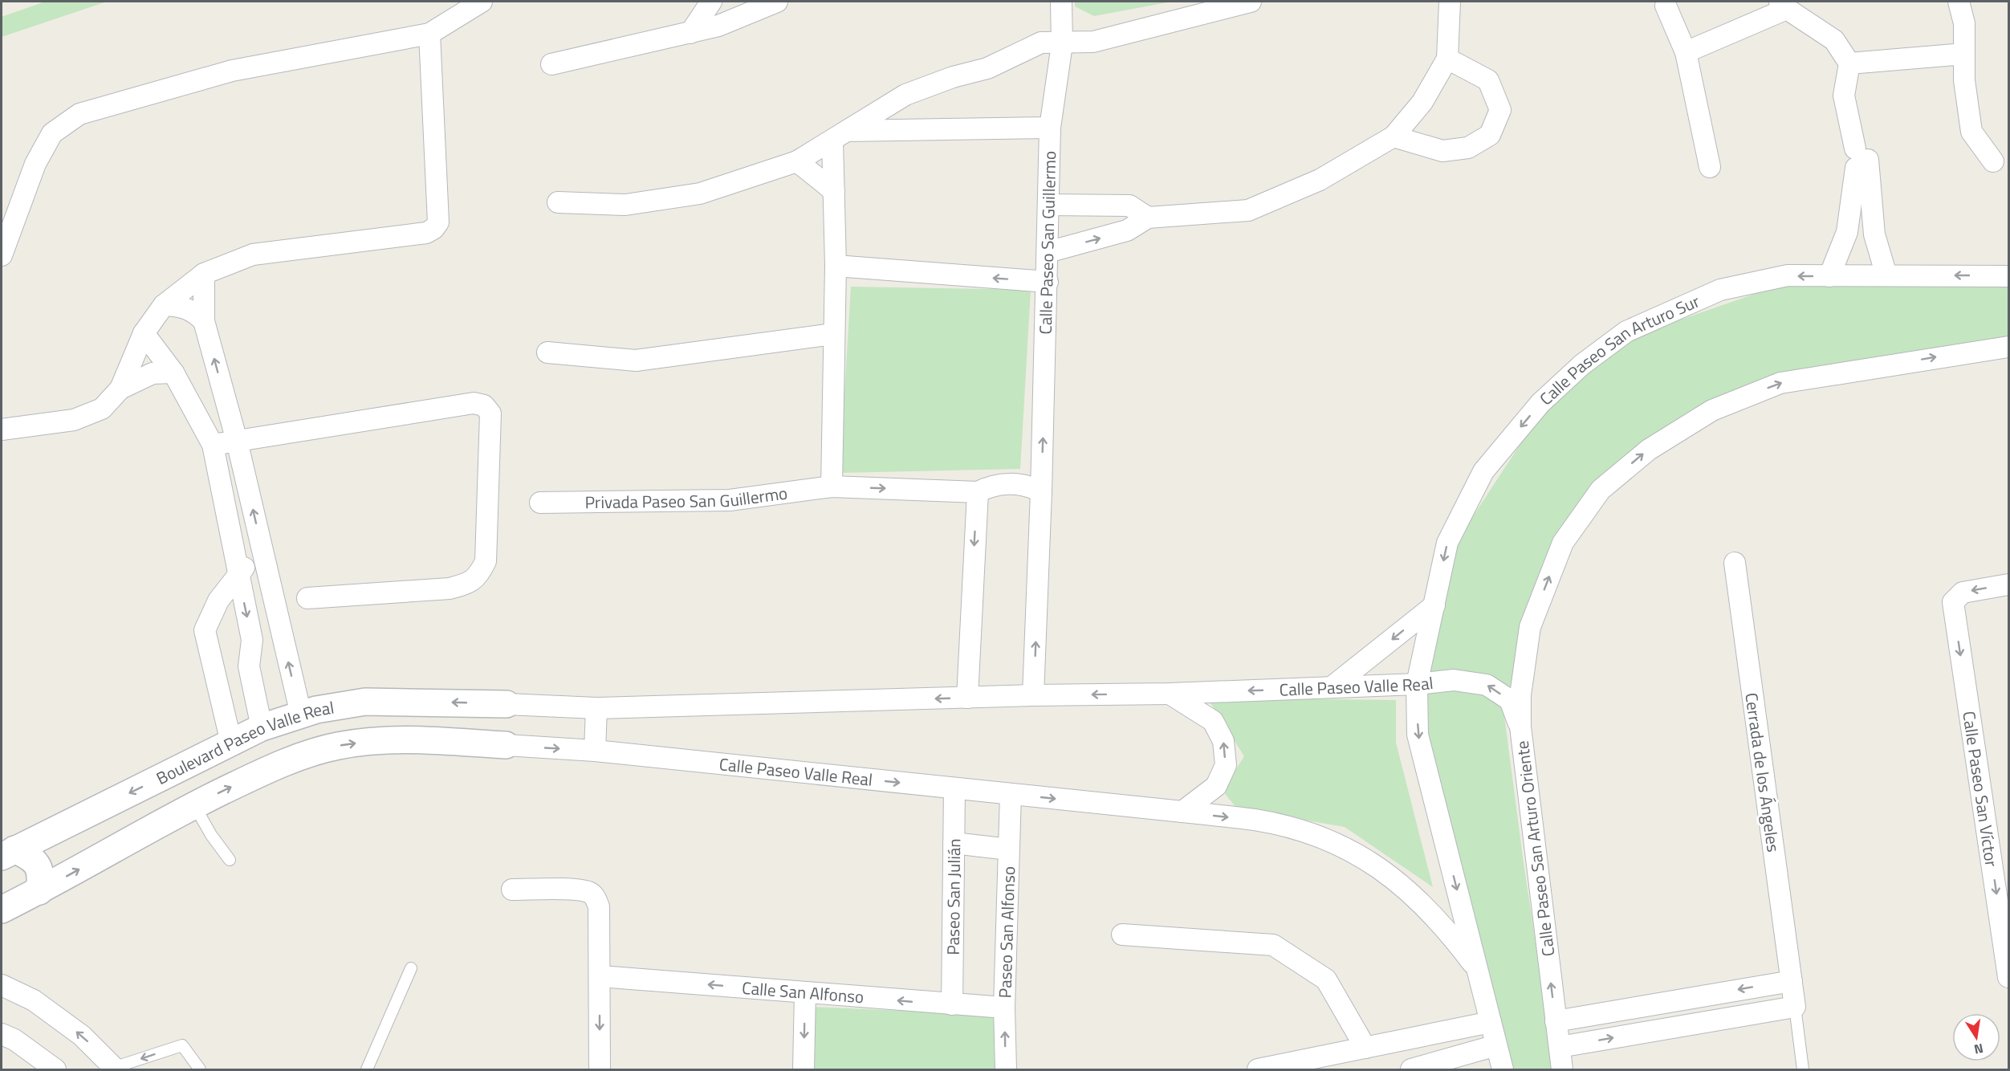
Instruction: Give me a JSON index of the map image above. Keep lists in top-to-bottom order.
{
  "streets": {
    "street": [
      "Calle Paseo San Guillermo",
      "Calle Paseo San Arturo Sur",
      "Privada Paseo San Guillermo",
      "Calle Paseo Valle Real",
      "Boulevard Paseo Valle Real",
      "Cerrada de los Ángeles",
      "Calle Paseo San Víctor",
      "Calle Paseo San Arturo Oriente",
      "Paseo San Julián",
      "Paseo San Alfonso",
      "Calle San Alfonso"
    ]
  },
  "crossings": [
    ["Calle Paseo San Guillermo", "Calle Paseo Valle Real"],
    ["Calle Paseo San Arturo Sur", "Calle Paseo Valle Real"],
    ["Calle Paseo Valle Real", "Boulevard Paseo Valle Real"],
    ["Calle Paseo Valle Real", "Calle Paseo San Arturo Oriente"],
    ["Calle Paseo Valle Real", "Paseo San Julián"],
    ["Calle Paseo Valle Real", "Paseo San Alfonso"],
    ["Paseo San Julián", "Calle San Alfonso"],
    ["Paseo San Alfonso", "Calle San Alfonso"]
  ],
  "one_way": [
    "Calle Paseo San Arturo Sur",
    "Calle Paseo San Víctor",
    "Calle Paseo San Arturo Oriente",
    "Calle San Alfonso"
  ],
  "north": "bottom"
}
